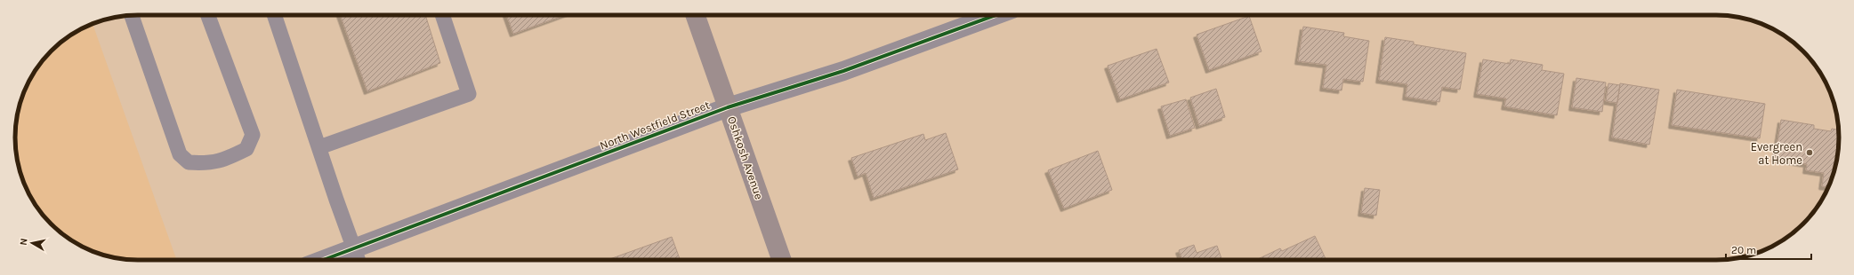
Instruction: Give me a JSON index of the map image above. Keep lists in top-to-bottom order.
{
  "streets": {
    "main road": ["Oshkosh Avenue"],
    "street": ["North Westfield Street"]
  },
  "crossings": [
    ["North Westfield Street", "Oshkosh Avenue"]
  ],
  "places": ["Evergreen at Home"],
  "scale_bar": "20 m",
  "north": "left"
}
